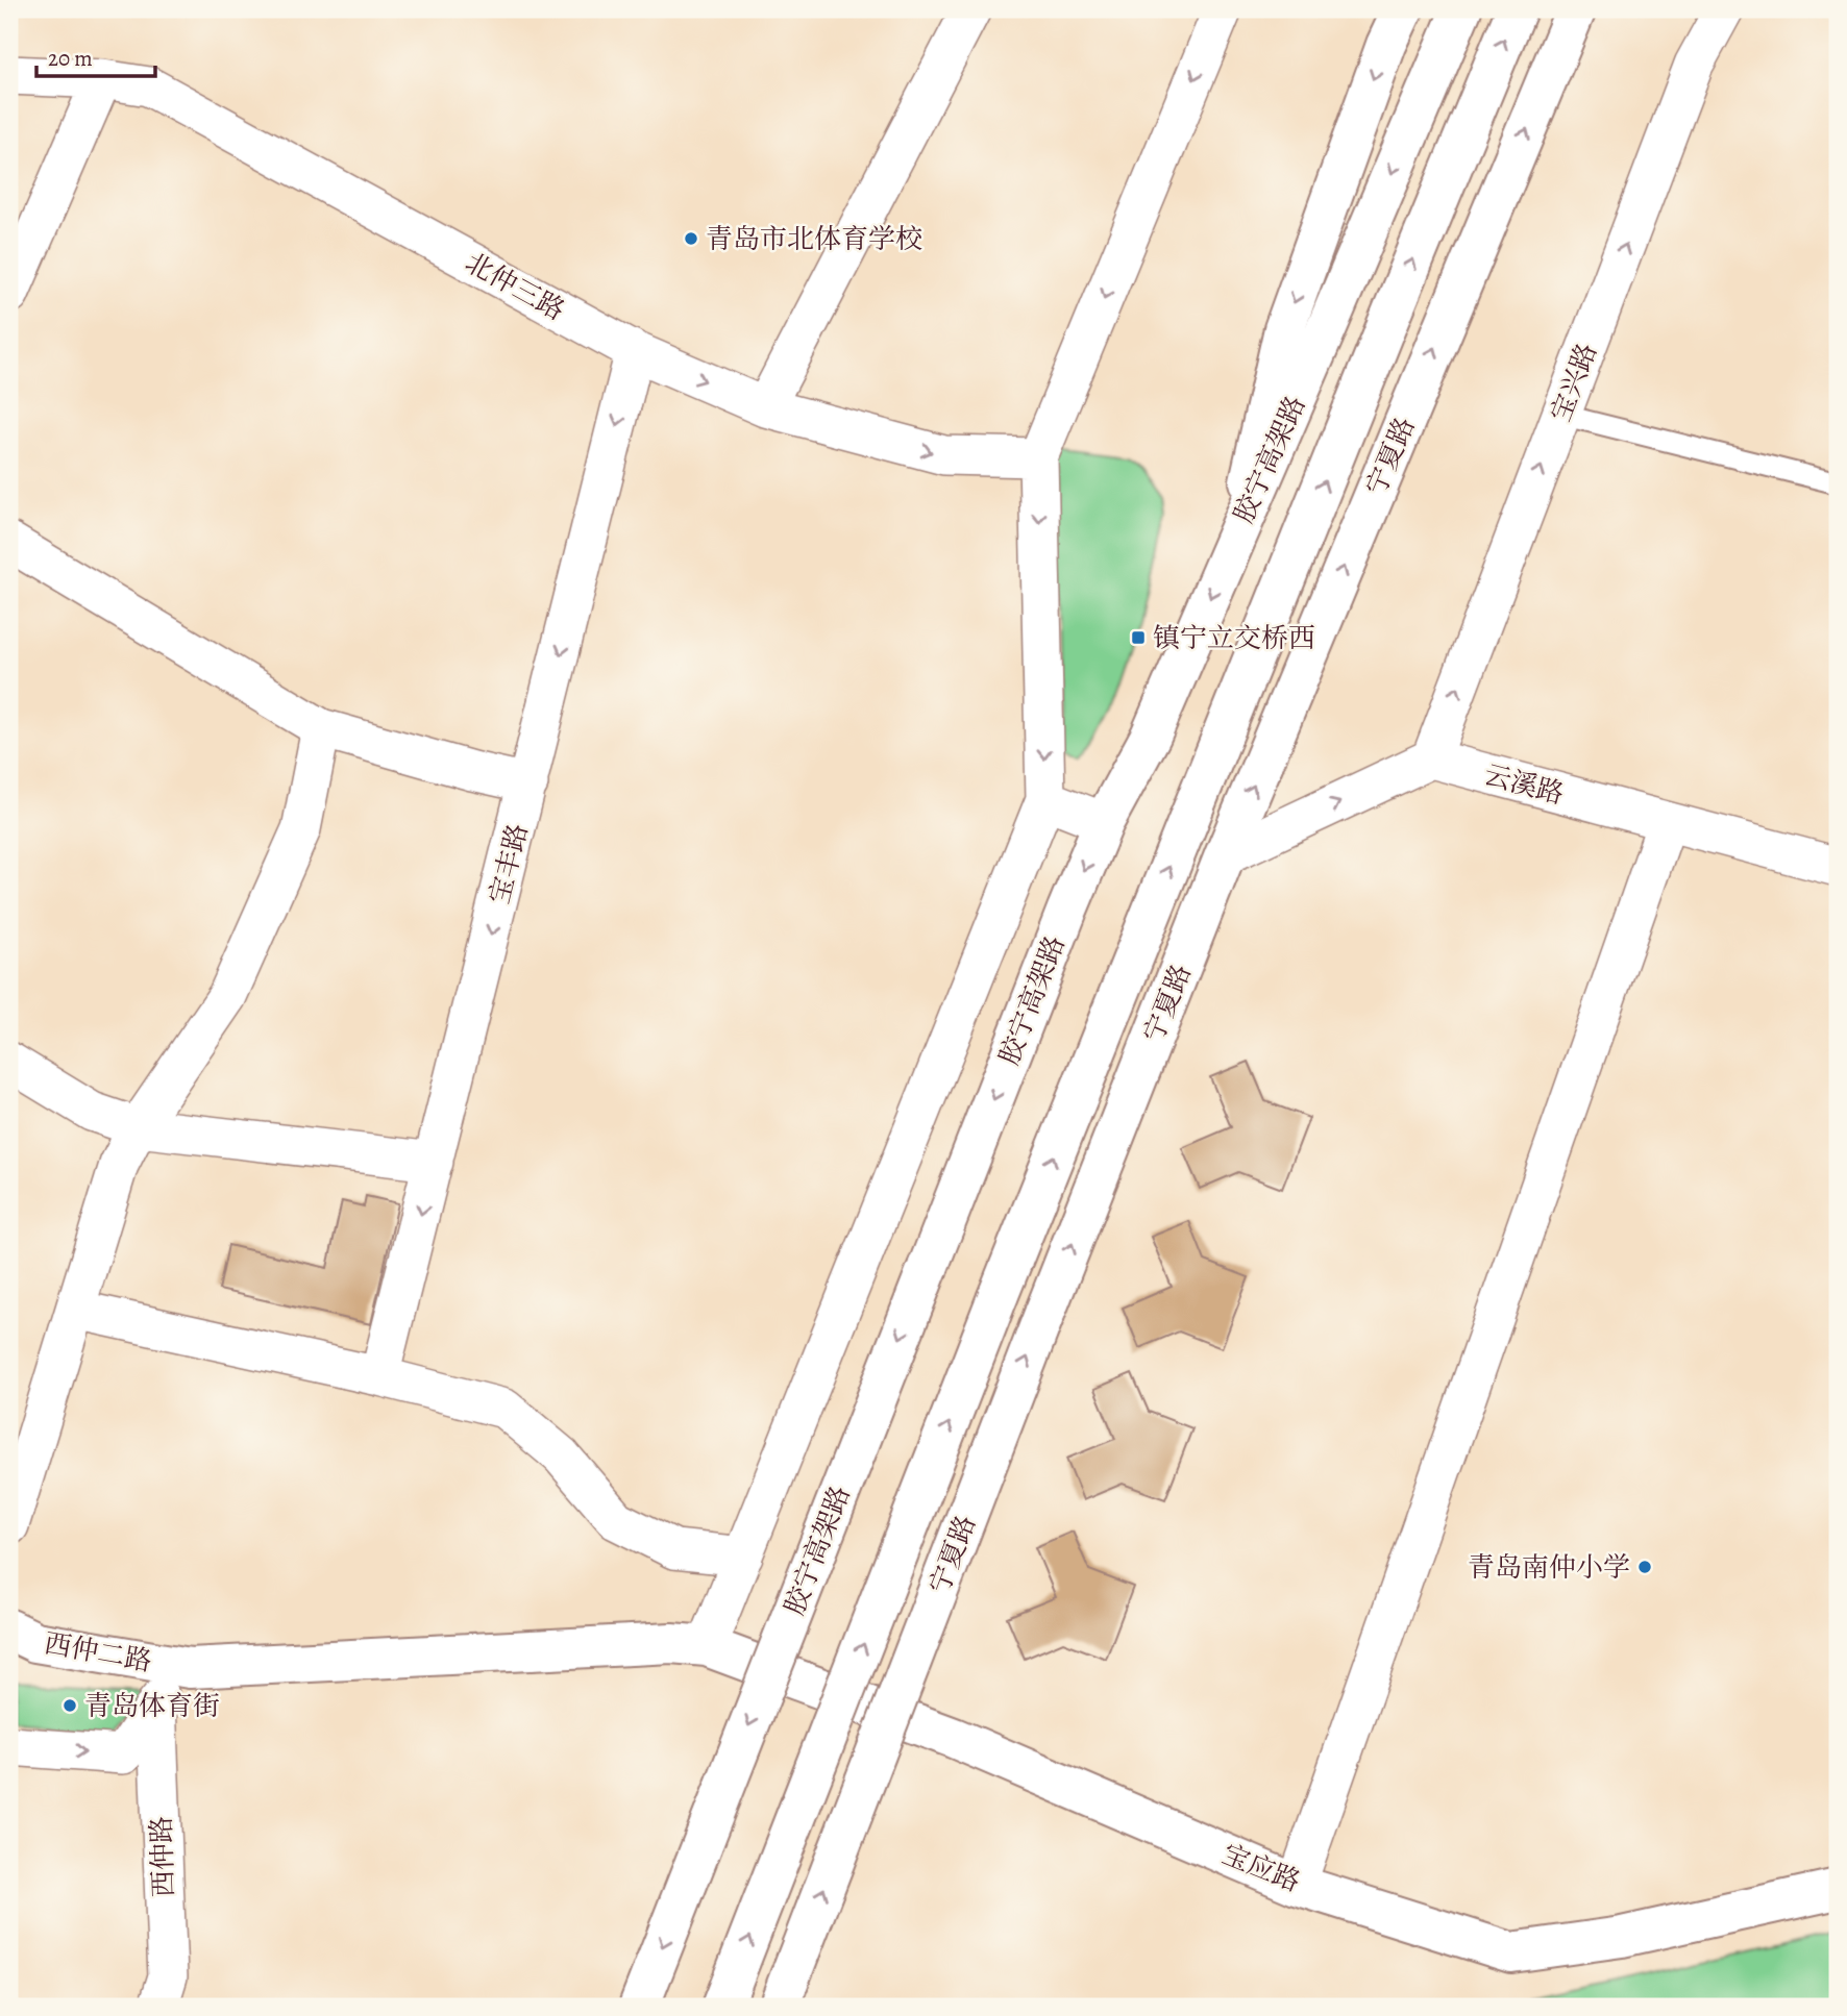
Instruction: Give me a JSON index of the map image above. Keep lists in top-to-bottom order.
{
  "streets": {
    "main road": [
      "宁夏路",
      "胶宁高架路",
      "西仲二路",
      "宝应路"
    ],
    "street": [
      "北仲三路",
      "宝兴路",
      "云溪路",
      "宝丰路",
      "西仲路"
    ]
  },
  "crossings": [
    ["北仲三路", "宝丰路"],
    ["宝兴路", "云溪路"],
    ["西仲二路", "宝应路"]
  ],
  "one_way": ["北仲三路", "宝兴路", "宁夏路"],
  "places": {
    "other": ["青岛市北体育学校", "青岛南仲小学", "青岛体育街"],
    "transit": ["镇宁立交桥西"]
  },
  "scale_bar": "20 m"
}
